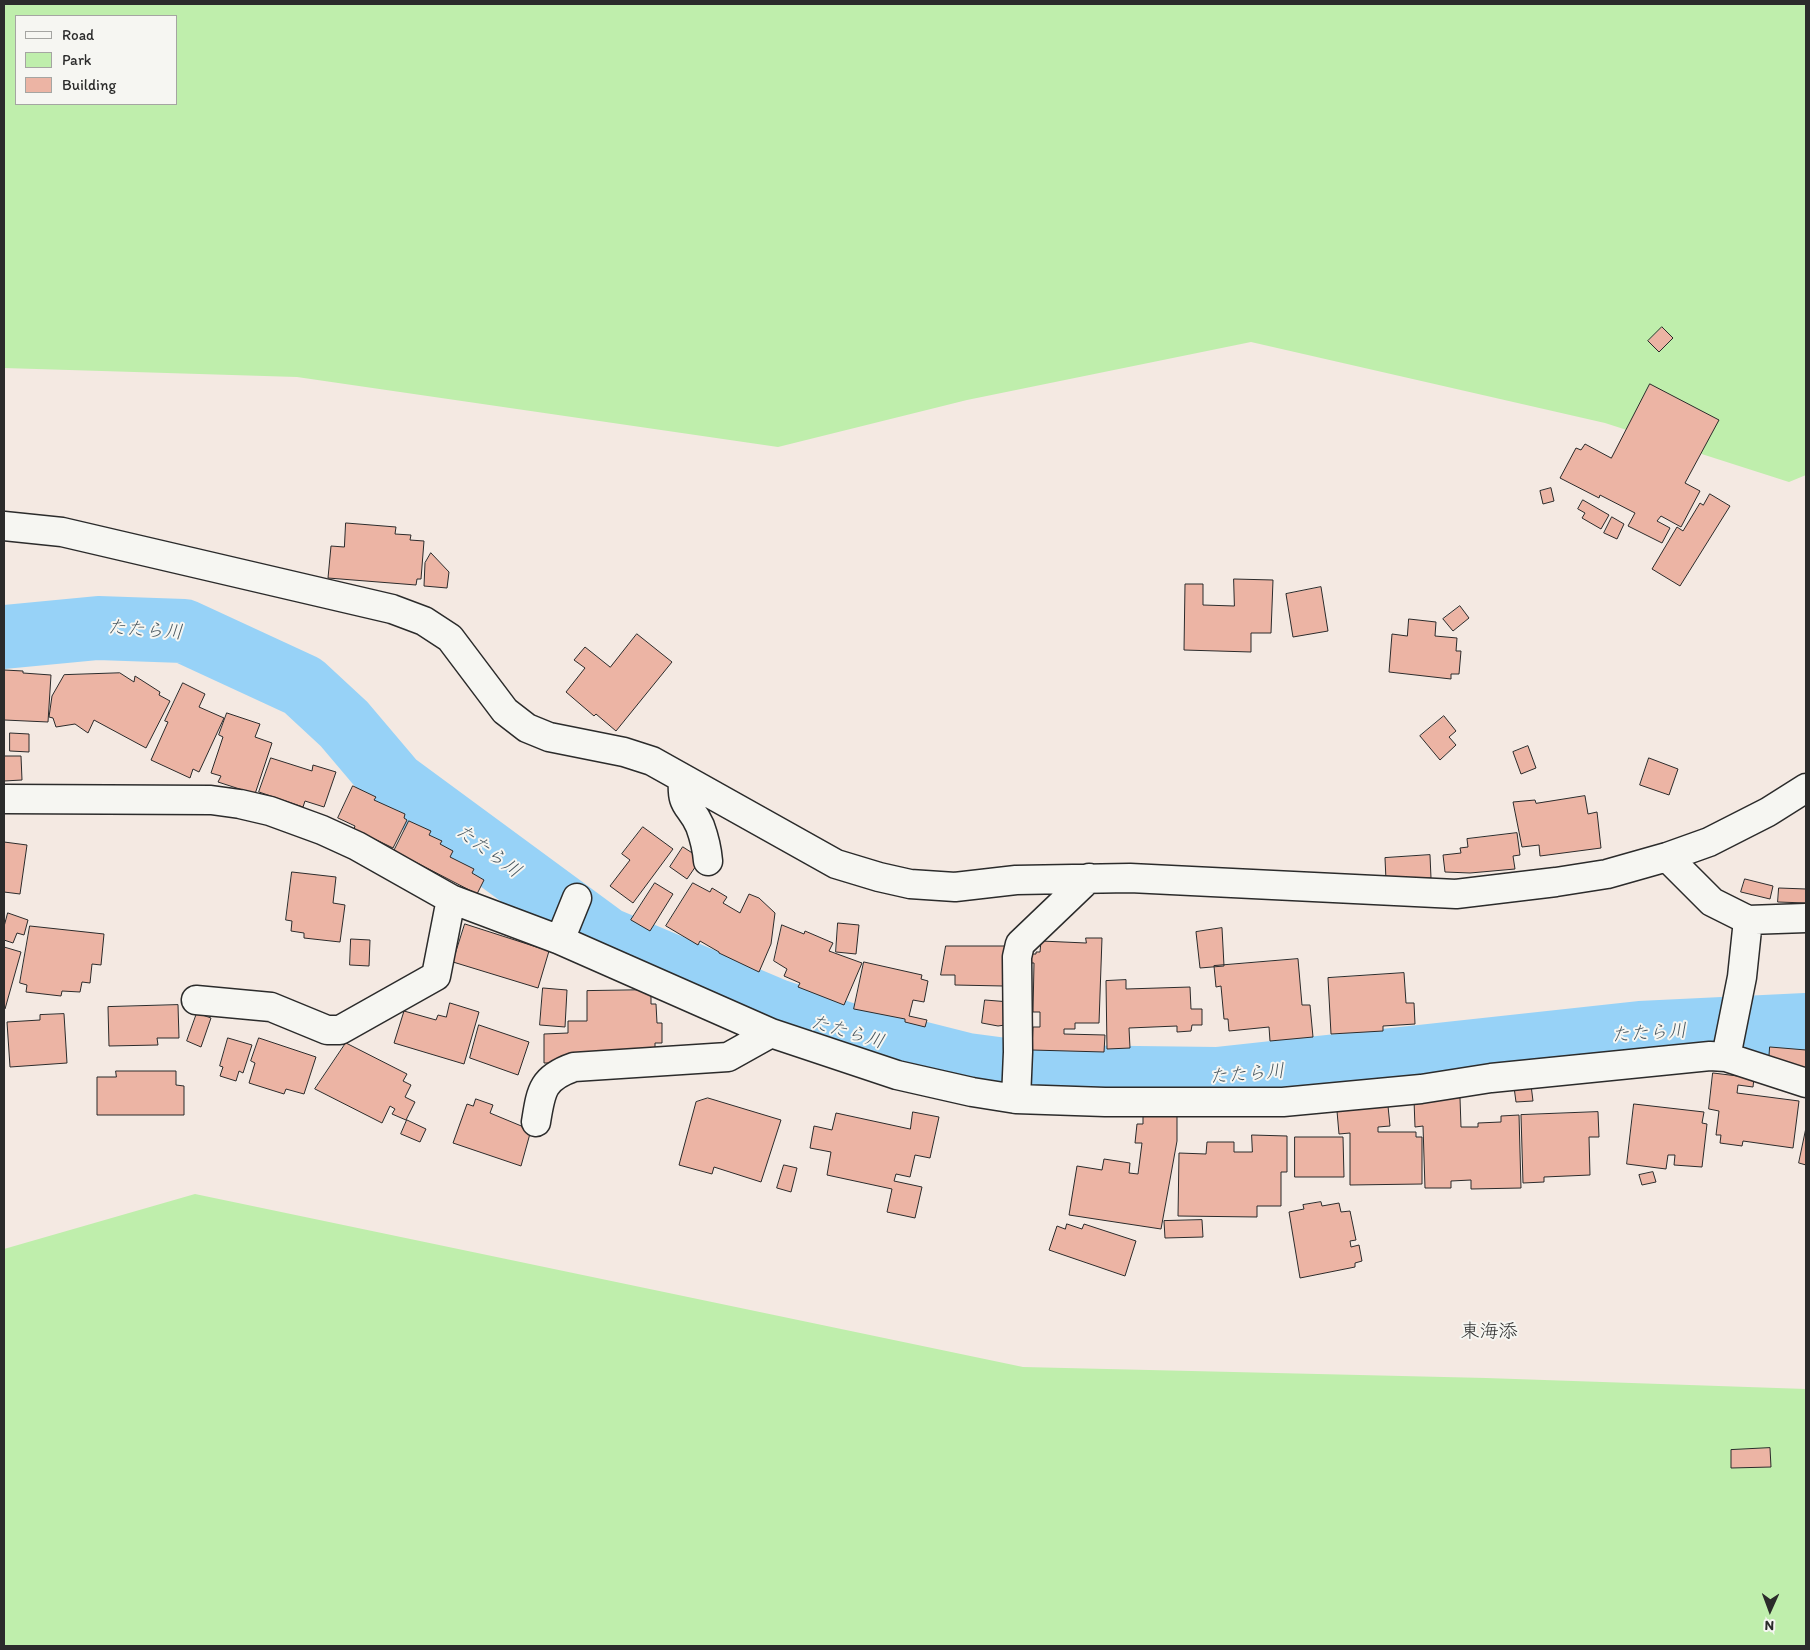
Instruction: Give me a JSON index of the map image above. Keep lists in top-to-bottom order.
{
  "districts": ["東海添"],
  "water": ["たたら川"],
  "legend": ["Road", "Park", "Building"],
  "north": "bottom"
}
